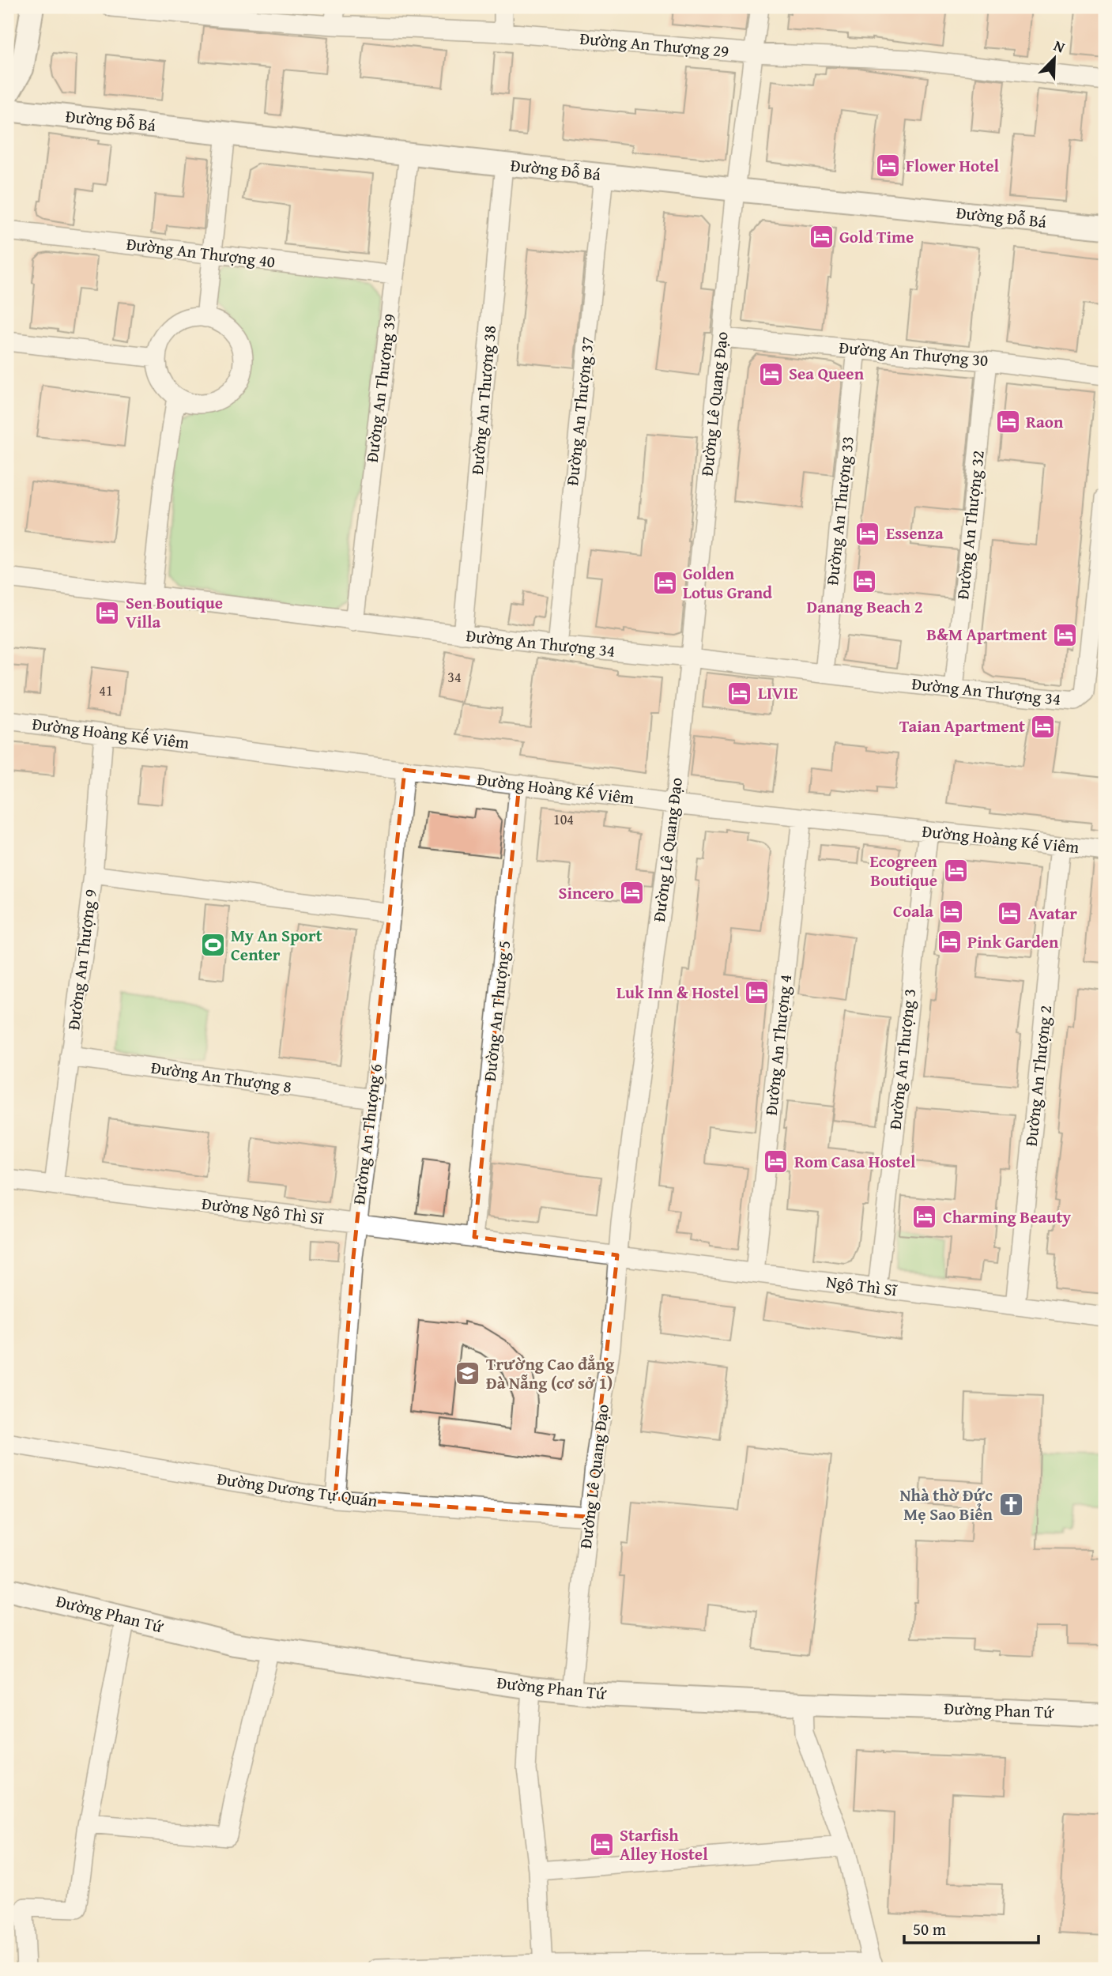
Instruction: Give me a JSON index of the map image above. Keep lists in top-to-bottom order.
{
  "streets": {
    "street": [
      "Đường An Thượng 29",
      "Đường Đỗ Bá",
      "Đường An Thượng 40",
      "Đường An Thượng 30",
      "Đường An Thượng 39",
      "Đường An Thượng 38",
      "Đường Lê Quang Đạo",
      "Đường An Thượng 37",
      "Đường An Thượng 33",
      "Đường An Thượng 32",
      "Đường An Thượng 34",
      "Đường Hoàng Kế Viêm",
      "Đường An Thượng 9",
      "Đường An Thượng 5",
      "Đường An Thượng 4",
      "Đường An Thượng 3",
      "Đường An Thượng 2",
      "Đường An Thượng 8",
      "Đường An Thượng 6",
      "Đường Ngô Thì Sĩ",
      "Ngô Thì Sĩ",
      "Đường Dương Tự Quán",
      "Đường Phan Tứ"
    ]
  },
  "crossings": [
    ["Đường An Thượng 29", "Đường Lê Quang Đạo"],
    ["Đường Đỗ Bá", "Đường An Thượng 39"],
    ["Đường Đỗ Bá", "Đường An Thượng 38"],
    ["Đường Đỗ Bá", "Đường Lê Quang Đạo"],
    ["Đường Đỗ Bá", "Đường An Thượng 37"],
    ["Đường An Thượng 40", "Đường An Thượng 39"],
    ["Đường An Thượng 30", "Đường Lê Quang Đạo"],
    ["Đường An Thượng 30", "Đường An Thượng 33"],
    ["Đường An Thượng 30", "Đường An Thượng 32"],
    ["Đường An Thượng 39", "Đường An Thượng 34"],
    ["Đường An Thượng 38", "Đường An Thượng 34"],
    ["Đường Lê Quang Đạo", "Đường An Thượng 34"],
    ["Đường Lê Quang Đạo", "Đường Hoàng Kế Viêm"],
    ["Đường Lê Quang Đạo", "Đường Ngô Thì Sĩ"],
    ["Đường Lê Quang Đạo", "Ngô Thì Sĩ"],
    ["Đường Lê Quang Đạo", "Đường Dương Tự Quán"],
    ["Đường Lê Quang Đạo", "Đường Phan Tứ"],
    ["Đường An Thượng 37", "Đường An Thượng 34"],
    ["Đường An Thượng 33", "Đường An Thượng 34"],
    ["Đường An Thượng 32", "Đường An Thượng 34"],
    ["Đường Hoàng Kế Viêm", "Đường An Thượng 9"],
    ["Đường Hoàng Kế Viêm", "Đường An Thượng 5"],
    ["Đường Hoàng Kế Viêm", "Đường An Thượng 4"],
    ["Đường Hoàng Kế Viêm", "Đường An Thượng 3"],
    ["Đường Hoàng Kế Viêm", "Đường An Thượng 2"],
    ["Đường Hoàng Kế Viêm", "Đường An Thượng 6"],
    ["Đường An Thượng 9", "Đường An Thượng 8"],
    ["Đường An Thượng 9", "Đường Ngô Thì Sĩ"],
    ["Đường An Thượng 5", "Đường Ngô Thì Sĩ"],
    ["Đường An Thượng 4", "Ngô Thì Sĩ"],
    ["Đường An Thượng 3", "Ngô Thì Sĩ"],
    ["Đường An Thượng 2", "Ngô Thì Sĩ"],
    ["Đường An Thượng 8", "Đường An Thượng 6"],
    ["Đường An Thượng 6", "Đường Ngô Thì Sĩ"],
    ["Đường An Thượng 6", "Đường Dương Tự Quán"],
    ["Đường Ngô Thì Sĩ", "Ngô Thì Sĩ"]
  ],
  "places": {
    "hotel": [
      "Flower Hotel",
      "Gold Time",
      "Sea Queen",
      "Raon",
      "Essenza",
      "Danang Beach 2",
      "Golden Lotus Grand",
      "Sen Boutique Villa",
      "B&M Apartment",
      "LIVIE",
      "Taian Apartment",
      "Ecogreen Boutique",
      "Sincero",
      "Coala",
      "Avatar",
      "Pink Garden",
      "Luk Inn & Hostel",
      "Rom Casa Hostel",
      "Charming Beauty",
      "Starfish Alley Hostel"
    ],
    "sports": ["My An Sport Center"],
    "school or university": ["Trường Cao đẳng Đà Nẵng (cơ sở 1)"],
    "church": ["Nhà thờ Đức Mẹ Sao Biển"]
  },
  "house_numbers": ["34", "41", "104"],
  "scale_bar": "50 m",
  "north": "top right"
}
